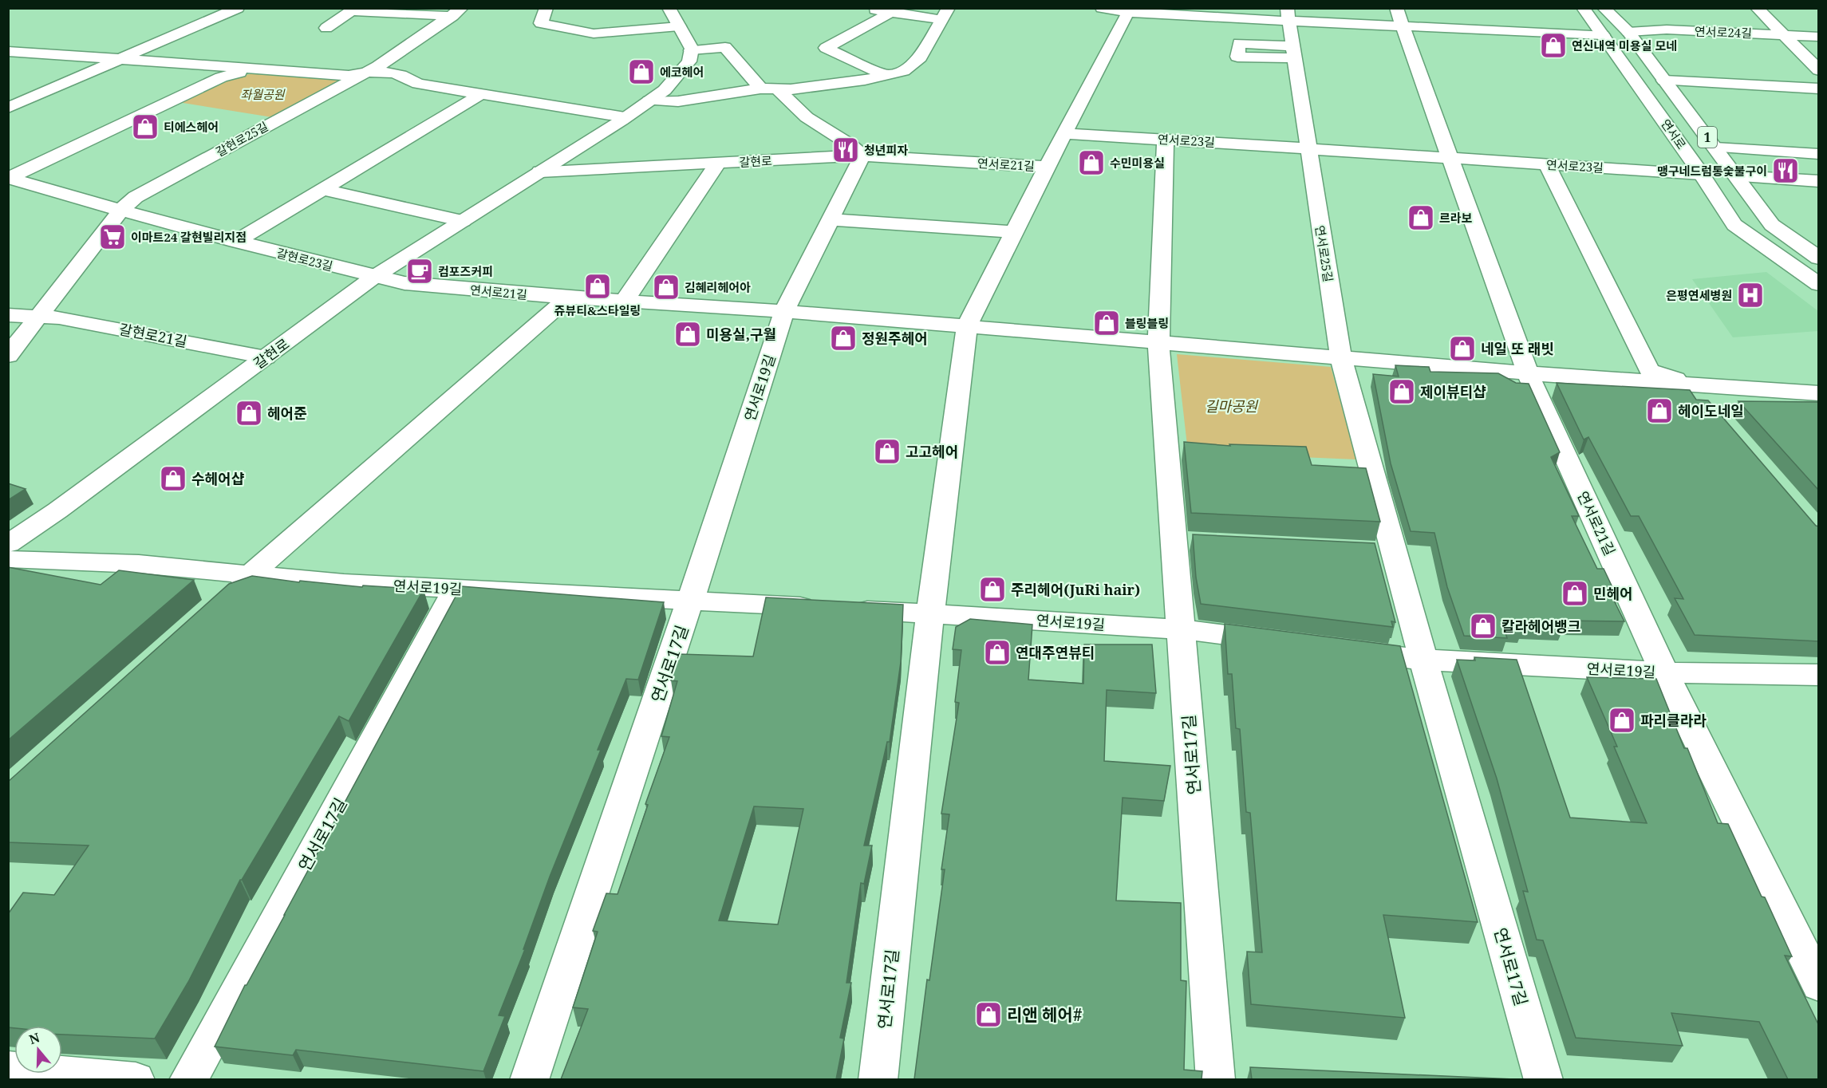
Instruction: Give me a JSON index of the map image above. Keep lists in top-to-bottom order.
{
  "streets": {
    "street": [
      "연서로24길",
      "연서로",
      "1",
      "갈현로25길",
      "연서로23길",
      "갈현로",
      "연서로21길",
      "연서로25길",
      "갈현로23길",
      "갈현로21길",
      "연서로19길",
      "연서로17길"
    ]
  },
  "crossings": [
    ["연서로24길", "연서로"],
    ["연서로", "연서로23길"],
    ["갈현로25길", "갈현로"],
    ["갈현로25길", "갈현로23길"],
    ["연서로23길", "연서로21길"],
    ["연서로23길", "연서로25길"],
    ["갈현로", "연서로21길"],
    ["갈현로", "갈현로23길"],
    ["갈현로", "갈현로21길"],
    ["연서로21길", "연서로25길"],
    ["연서로21길", "갈현로23길"],
    ["연서로21길", "연서로19길"],
    ["연서로19길", "연서로17길"]
  ],
  "parks": ["좌월공원", "길마공원"],
  "places": {
    "shop": [
      "연신내역 미용실 모네",
      "에코헤어",
      "티에스헤어",
      "수민미용실",
      "르라보",
      "쥬뷰티&스타일링",
      "김혜리헤어아",
      "블링블링",
      "미용실,구월",
      "정원주헤어",
      "네일 또 래빗",
      "제이뷰티샵",
      "헤이도네일",
      "헤어준",
      "고고헤어",
      "수헤어샵",
      "주리헤어(JuRi hair)",
      "민헤어",
      "칼라헤어뱅크",
      "연대주연뷰티",
      "파리클라라",
      "리앤 헤어#"
    ],
    "restaurant": ["청년피자", "맹구네드럼통숯불구이"],
    "supermarket": ["이마트24 갈현빌리지점"],
    "cafe": ["컴포즈커피"],
    "hospital": ["은평연세병원"]
  },
  "north": "top"
}
